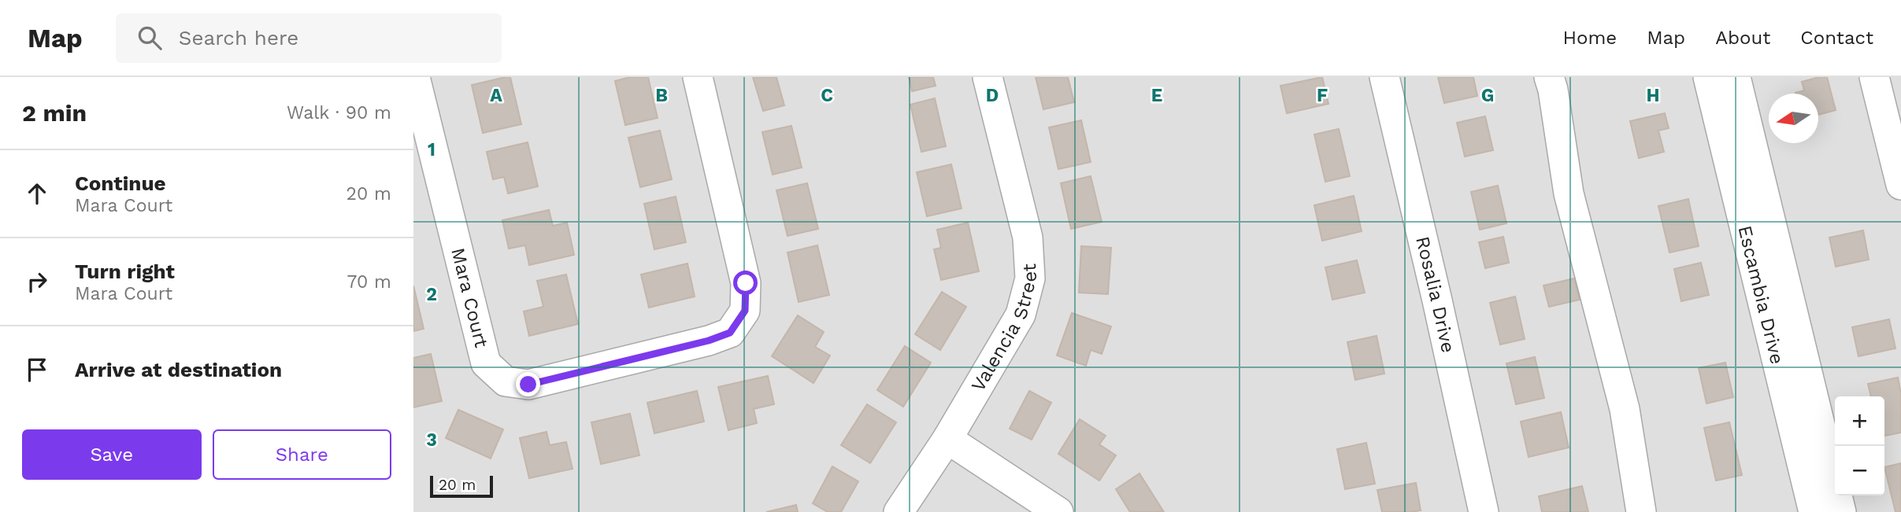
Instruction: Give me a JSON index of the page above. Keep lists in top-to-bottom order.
{
  "streets": {
    "street": [
      "Rosalia Drive",
      "Escambia Drive",
      "Mara Court",
      "Valencia Street"
    ]
  },
  "scale_bar": "20 m",
  "north": "left",
  "page": {
    "header": "Map",
    "search": "Search here",
    "nav": [
      "Home",
      "Map",
      "About",
      "Contact"
    ],
    "heading": ["2 min", "Walk · 90 m"],
    "list": [
      ["Continue", "Mara Court", "20 m"],
      ["Turn right", "Mara Court", "70 m"],
      "Arrive at destination"
    ],
    "map_buttons": ["+", "−"],
    "buttons": ["Save", "Share"],
    "scale": "20 m"
  },
  "grid": {
    "columns": [
      "A",
      "B",
      "C",
      "D",
      "E",
      "F",
      "G",
      "H"
    ],
    "rows": ["1", "2", "3"]
  }
}
